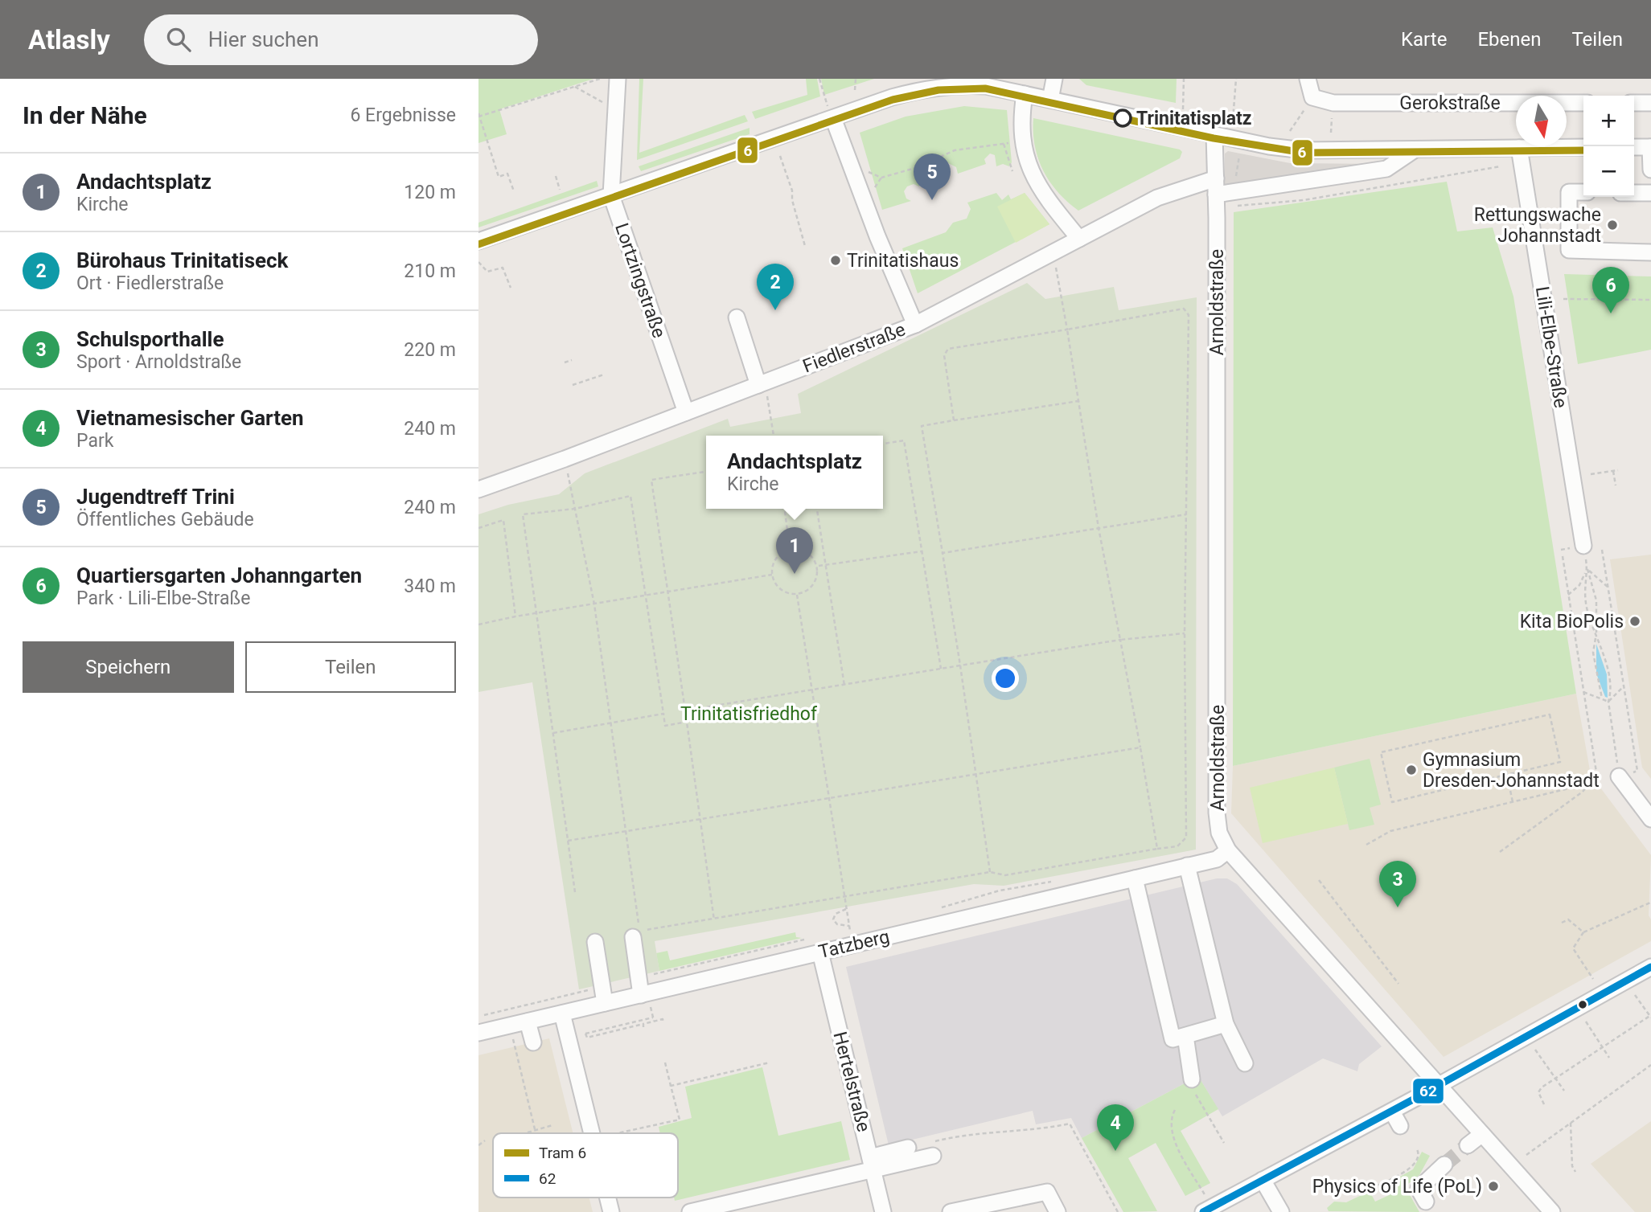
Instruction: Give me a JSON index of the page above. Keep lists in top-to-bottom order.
{
  "streets": {
    "street": [
      "Gerokstraße",
      "Lortzingstraße",
      "Arnoldstraße",
      "Lili-Elbe-Straße",
      "Fiedlerstraße",
      "Tatzberg",
      "Hertelstraße"
    ]
  },
  "crossings": [
    ["Lortzingstraße", "Fiedlerstraße"],
    ["Arnoldstraße", "Fiedlerstraße"],
    ["Arnoldstraße", "Tatzberg"],
    ["Tatzberg", "Hertelstraße"]
  ],
  "parks": ["Trinitatisfriedhof"],
  "places": [
    "Trinitatisplatz",
    "Rettungswache Johannstadt",
    "Trinitatishaus",
    "Kita BioPolis",
    "Gymnasium Dresden-Johannstadt",
    "Physics of Life (PoL)"
  ],
  "lines": ["tram line 6", "transit line 62"],
  "legend": ["Tram 6", "62"],
  "north": "bottom",
  "page": {
    "header": "Atlasly",
    "search": "Hier suchen",
    "nav": ["Karte", "Ebenen", "Teilen"],
    "heading": ["In der Nähe", "6 Ergebnisse"],
    "map_buttons": ["+", "−"],
    "list": [
      {
        "mark": "1",
        "name": "Andachtsplatz",
        "note": "Kirche",
        "value": "120 m"
      },
      {
        "mark": "2",
        "name": "Bürohaus Trinitatiseck",
        "note": "Ort · Fiedlerstraße",
        "value": "210 m"
      },
      {
        "mark": "3",
        "name": "Schulsporthalle",
        "note": "Sport · Arnoldstraße",
        "value": "220 m"
      },
      {
        "mark": "4",
        "name": "Vietnamesischer Garten",
        "note": "Park",
        "value": "240 m"
      },
      {
        "mark": "5",
        "name": "Jugendtreff Trini",
        "note": "Öffentliches Gebäude",
        "value": "240 m"
      },
      {
        "mark": "6",
        "name": "Quartiersgarten Johanngarten",
        "note": "Park · Lili-Elbe-Straße",
        "value": "340 m"
      }
    ],
    "pins": [
      "5",
      "2",
      "6",
      "1",
      "3",
      "4"
    ],
    "popup": ["Andachtsplatz", "Kirche"],
    "buttons": ["Speichern", "Teilen"]
  }
}
